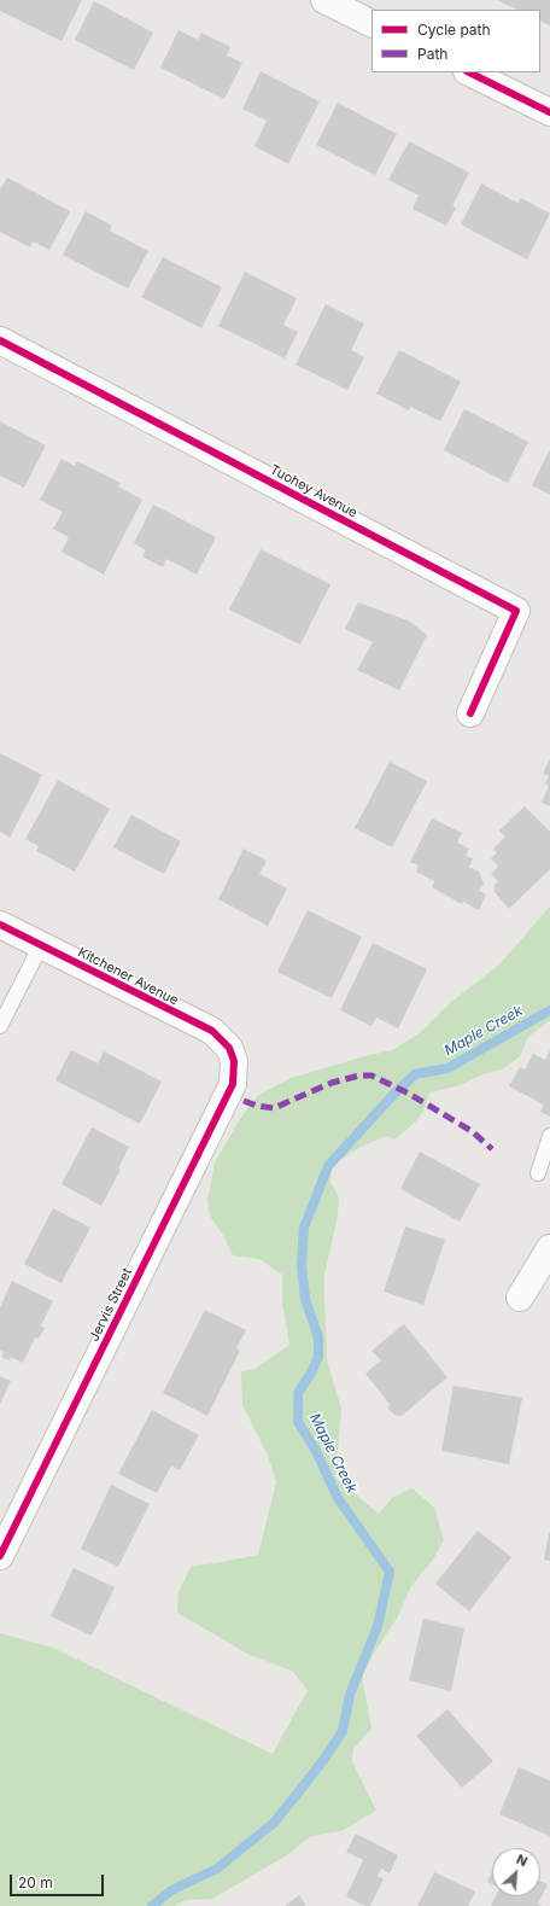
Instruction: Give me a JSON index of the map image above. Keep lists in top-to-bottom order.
{
  "streets": {
    "street": ["Tuohey Avenue", "Kitchener Avenue", "Jervis Street"]
  },
  "crossings": [
    ["Kitchener Avenue", "Jervis Street"]
  ],
  "water": ["Maple Creek"],
  "legend": ["Cycle path", "Path"],
  "scale_bar": "20 m",
  "north": "top right"
}
